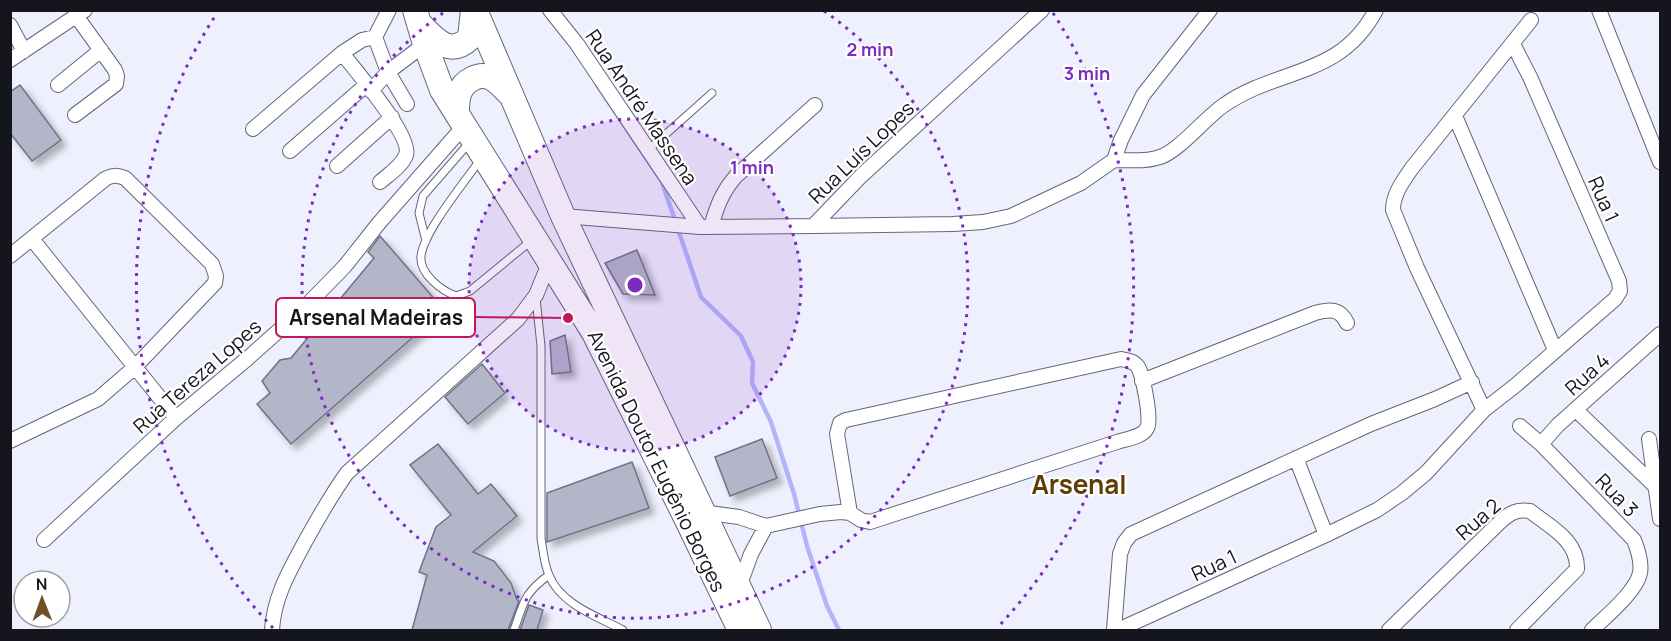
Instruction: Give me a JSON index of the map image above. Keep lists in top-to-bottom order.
{
  "streets": {
    "highway": ["Avenida Doutor Eugênio Borges"],
    "street": [
      "Rua André Massena",
      "Rua Luís Lopes",
      "Rua 1",
      "Rua 4",
      "Rua Tereza Lopes",
      "Rua 3",
      "Rua 2"
    ]
  },
  "crossings": [
    ["Rua André Massena", "Rua Luís Lopes"],
    ["Rua Luís Lopes", "Avenida Doutor Eugênio Borges"],
    ["Rua 4", "Rua 3"],
    ["Rua Tereza Lopes", "Avenida Doutor Eugênio Borges"]
  ],
  "districts": ["Arsenal"],
  "places": ["Arsenal Madeiras"],
  "north": "top",
  "rings": ["2 min", "3 min", "1 min"]
}
